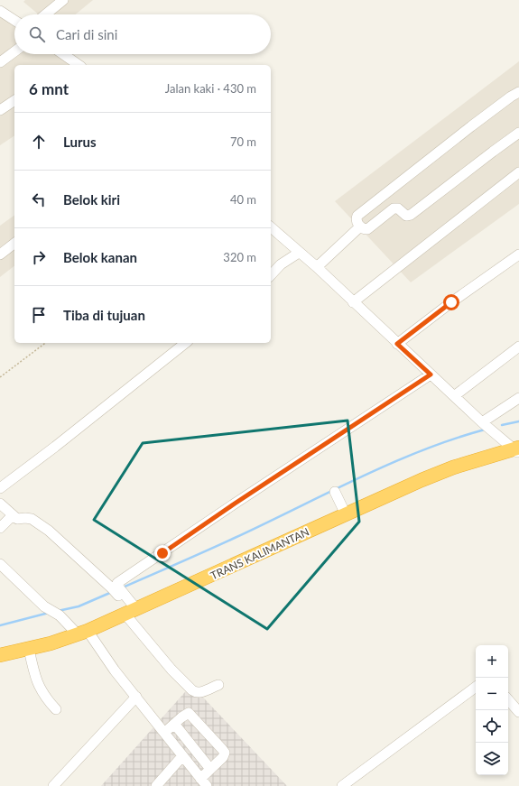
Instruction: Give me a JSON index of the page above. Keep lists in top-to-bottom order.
{
  "streets": {
    "highway": ["TRANS KALIMANTAN"]
  },
  "page": {
    "search": "Cari di sini",
    "heading": ["6 mnt", "Jalan kaki · 430 m"],
    "list": [
      ["Lurus", "70 m"],
      ["Belok kiri", "40 m"],
      ["Belok kanan", "320 m"],
      "Tiba di tujuan"
    ],
    "map_buttons": ["+", "−"]
  }
}
